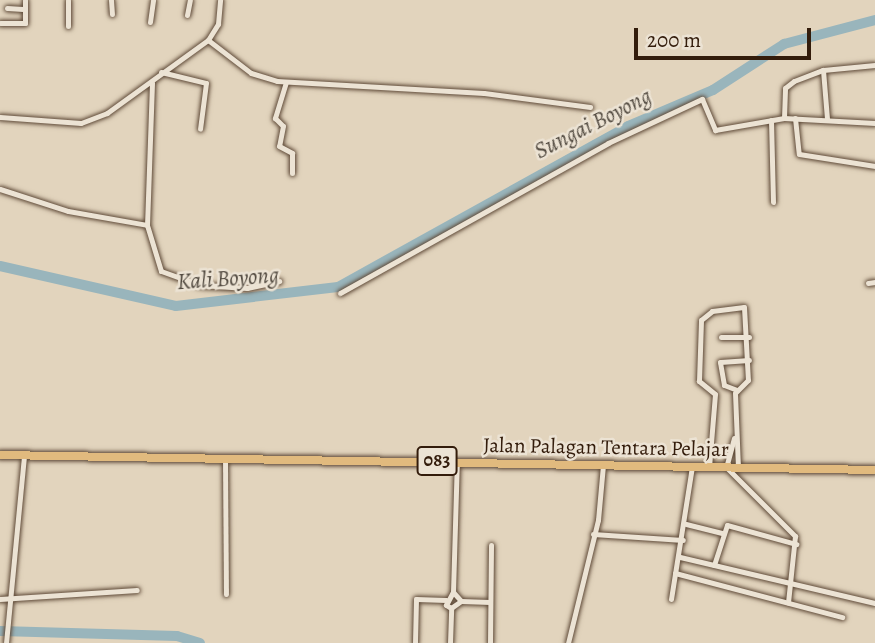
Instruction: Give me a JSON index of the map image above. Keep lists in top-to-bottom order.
{
  "streets": {
    "main road": ["Jalan Palagan Tentara Pelajar", "083"]
  },
  "water": ["Sungai Boyong", "Kali Boyong"],
  "scale_bar": "200 m"
}
